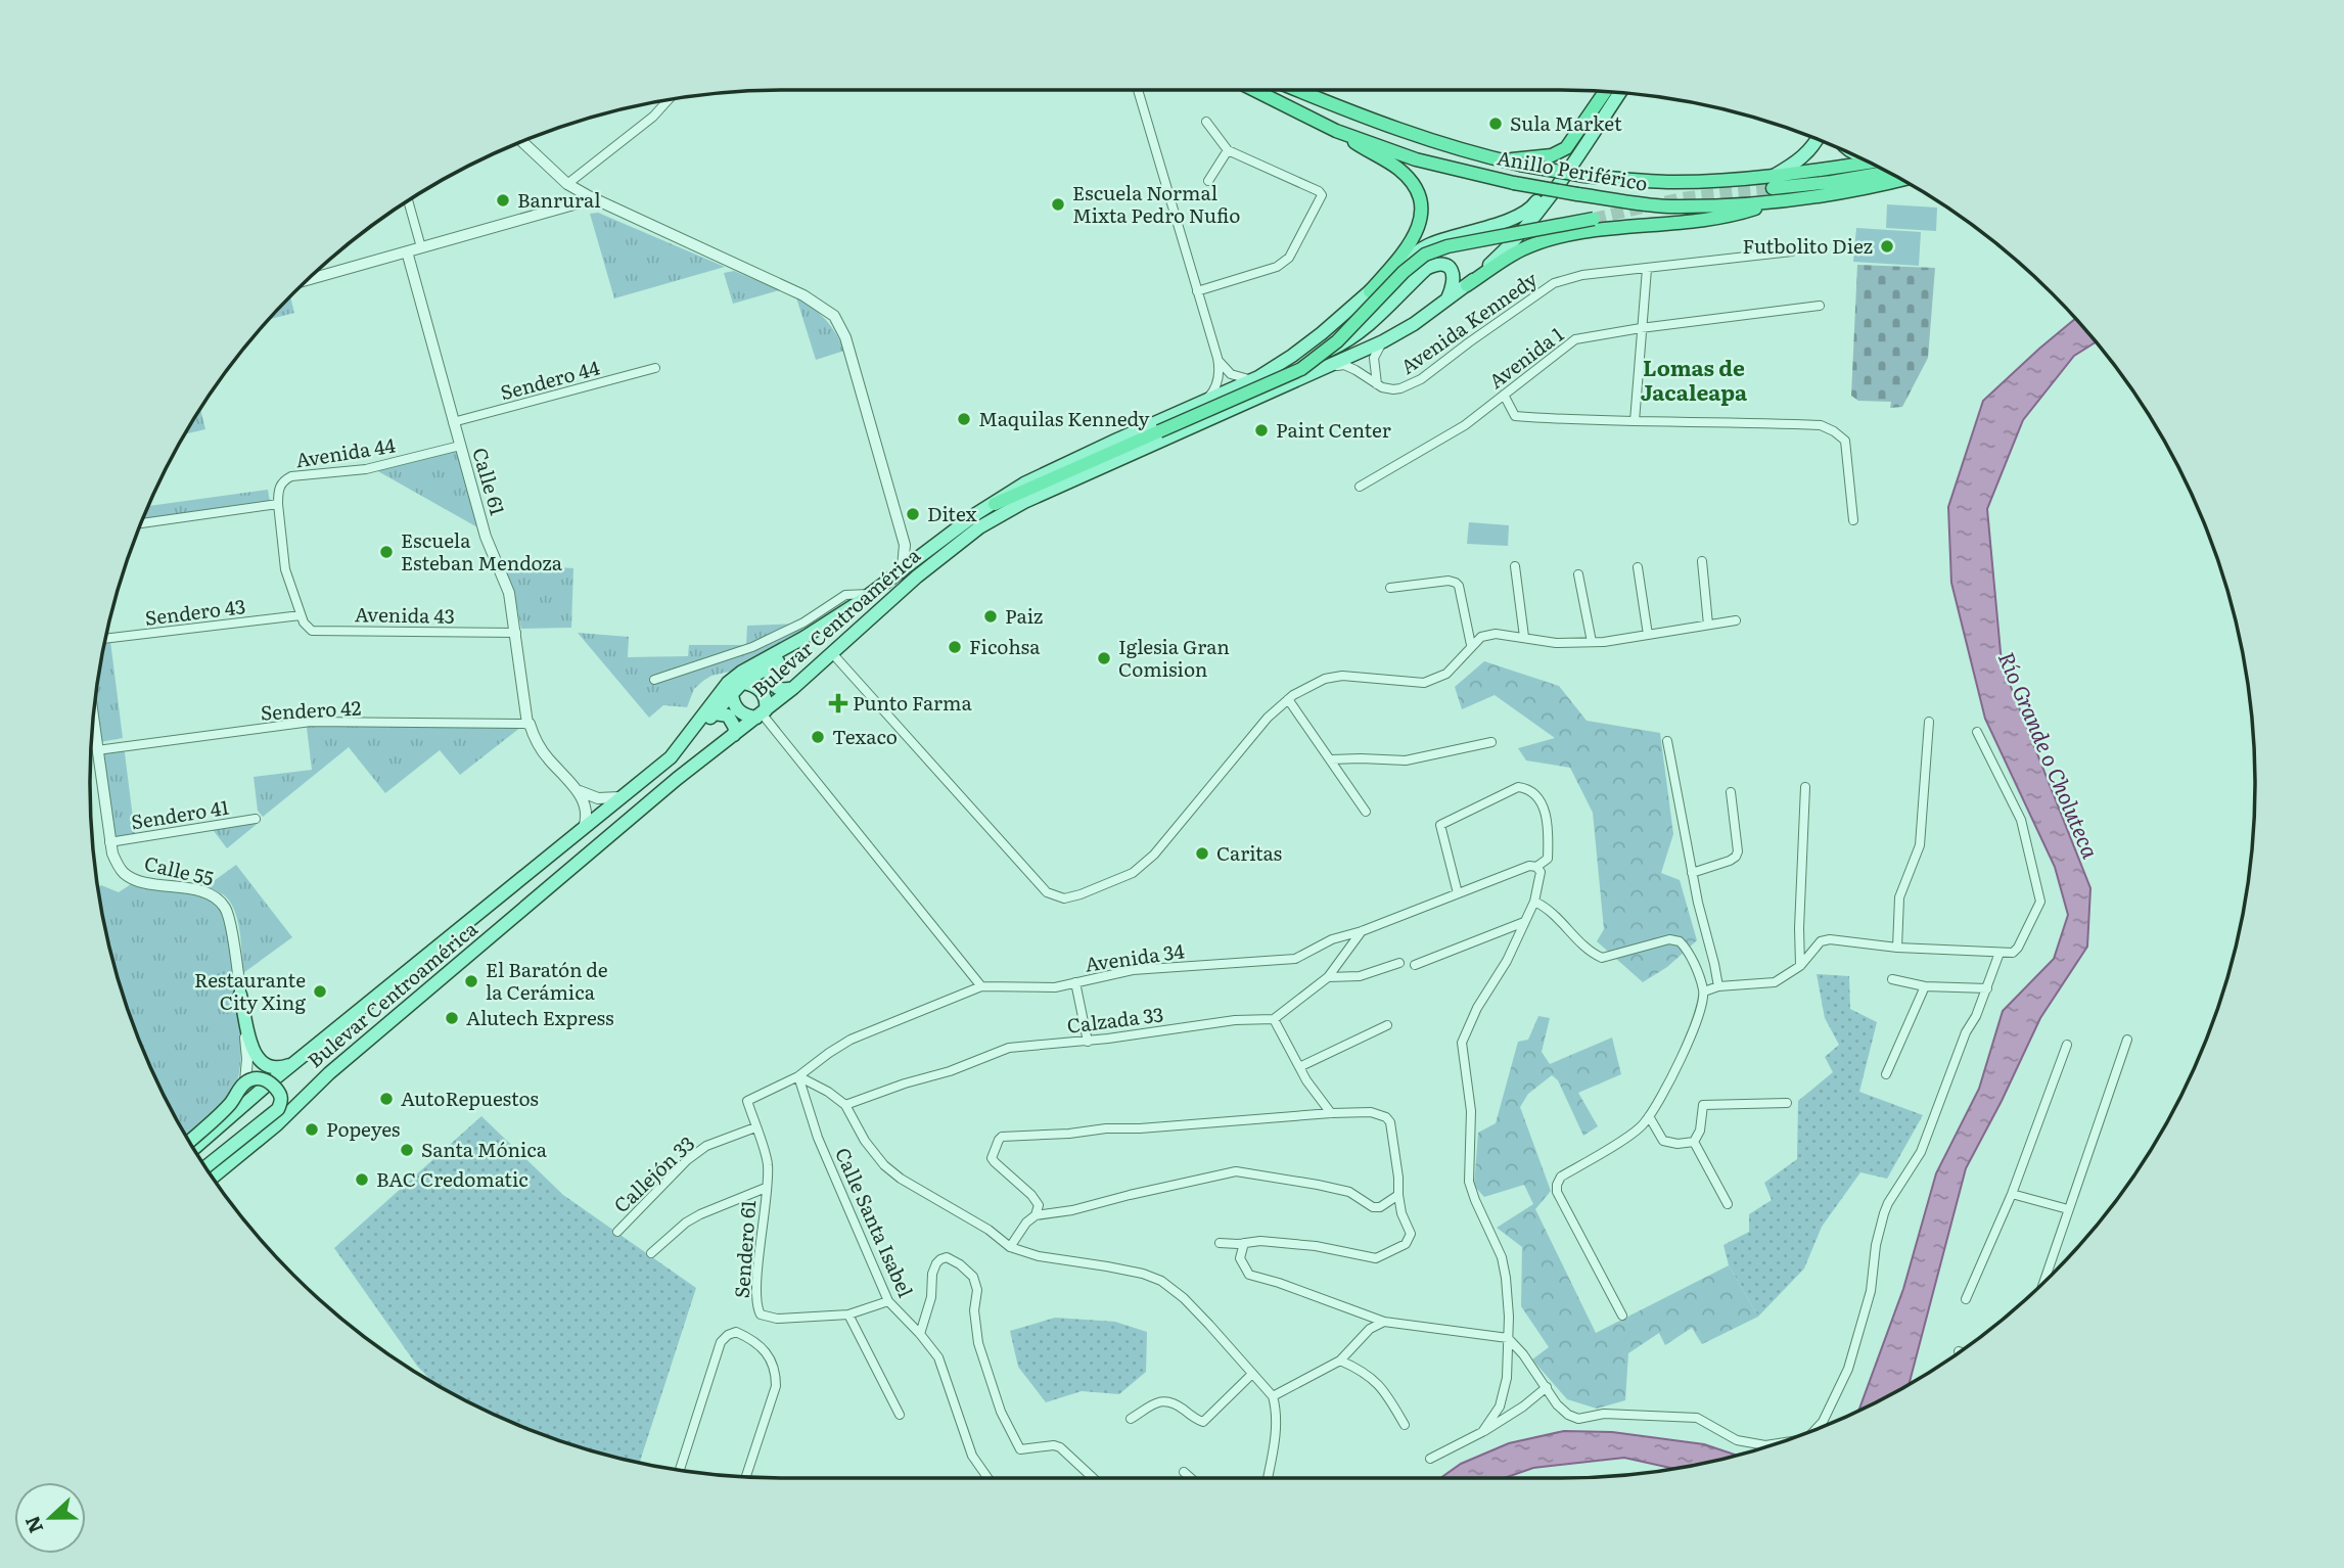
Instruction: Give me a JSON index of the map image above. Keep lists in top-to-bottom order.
{
  "streets": {
    "highway": ["Anillo Periférico"],
    "main road": ["Bulevar Centroamérica"],
    "street": [
      "Avenida Kennedy",
      "Avenida 1",
      "Sendero 44",
      "Avenida 44",
      "Calle 61",
      "Sendero 43",
      "Avenida 43",
      "Sendero 42",
      "Sendero 41",
      "Calle 55",
      "Avenida 34",
      "Calzada 33",
      "Callejón 33",
      "Calle Santa Isabel",
      "Sendero 61"
    ]
  },
  "crossings": [
    ["Avenida Kennedy", "Bulevar Centroamérica"],
    ["Sendero 44", "Calle 61"],
    ["Avenida 44", "Calle 61"],
    ["Calle 61", "Avenida 43"],
    ["Calle 61", "Bulevar Centroamérica"],
    ["Calle 61", "Sendero 42"],
    ["Sendero 43", "Avenida 43"],
    ["Sendero 42", "Calle 55"],
    ["Sendero 41", "Calle 55"],
    ["Avenida 34", "Calle Santa Isabel"],
    ["Avenida 34", "Sendero 61"],
    ["Callejón 33", "Sendero 61"],
    ["Calle Santa Isabel", "Sendero 61"]
  ],
  "districts": ["Lomas de Jacaleapa"],
  "water": ["Río Grande o Choluteca"],
  "places": {
    "other": [
      "Sula Market",
      "Banrural",
      "Escuela Normal Mixta Pedro Nufio",
      "Futbolito Diez",
      "Maquilas Kennedy",
      "Paint Center",
      "Ditex",
      "Escuela Esteban Mendoza",
      "Paiz",
      "Ficohsa",
      "Iglesia Gran Comision",
      "Texaco",
      "Caritas",
      "El Baratón de la Cerámica",
      "Restaurante City Xing",
      "Alutech Express",
      "AutoRepuestos",
      "Popeyes",
      "Santa Mónica",
      "BAC Credomatic"
    ],
    "health": ["Punto Farma"]
  },
  "north": "left"
}
